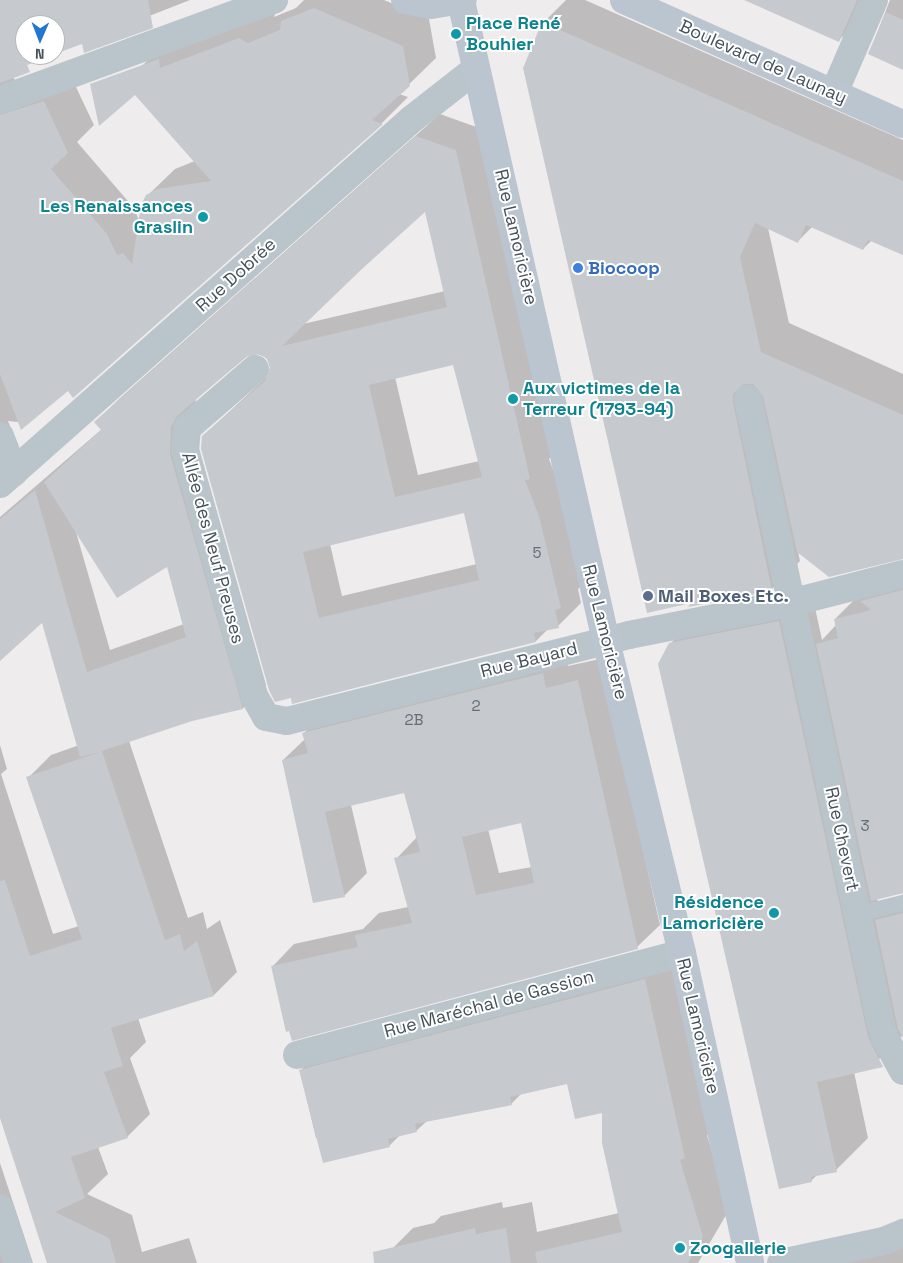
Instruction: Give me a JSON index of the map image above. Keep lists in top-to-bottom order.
{
  "streets": {
    "main road": ["Boulevard de Launay", "Rue Lamoricière"],
    "street": [
      "Rue Dobrée",
      "Allée des Neuf Preuses",
      "Rue Bayard",
      "Rue Chevert",
      "Rue Maréchal de Gassion"
    ]
  },
  "crossings": [
    ["Rue Lamoricière", "Rue Dobrée"],
    ["Rue Lamoricière", "Rue Bayard"],
    ["Rue Lamoricière", "Rue Maréchal de Gassion"],
    ["Allée des Neuf Preuses", "Rue Bayard"],
    ["Rue Bayard", "Rue Chevert"]
  ],
  "places": [
    "Place René Bouhier",
    "Les Renaissances Graslin",
    "Biocoop",
    "Aux victimes de la Terreur (1793-94)",
    "Mail Boxes Etc.",
    "Résidence Lamoricière",
    "Zoogallerie"
  ],
  "house_numbers": [
    "5",
    "2",
    "2B",
    "3"
  ],
  "north": "bottom"
}
